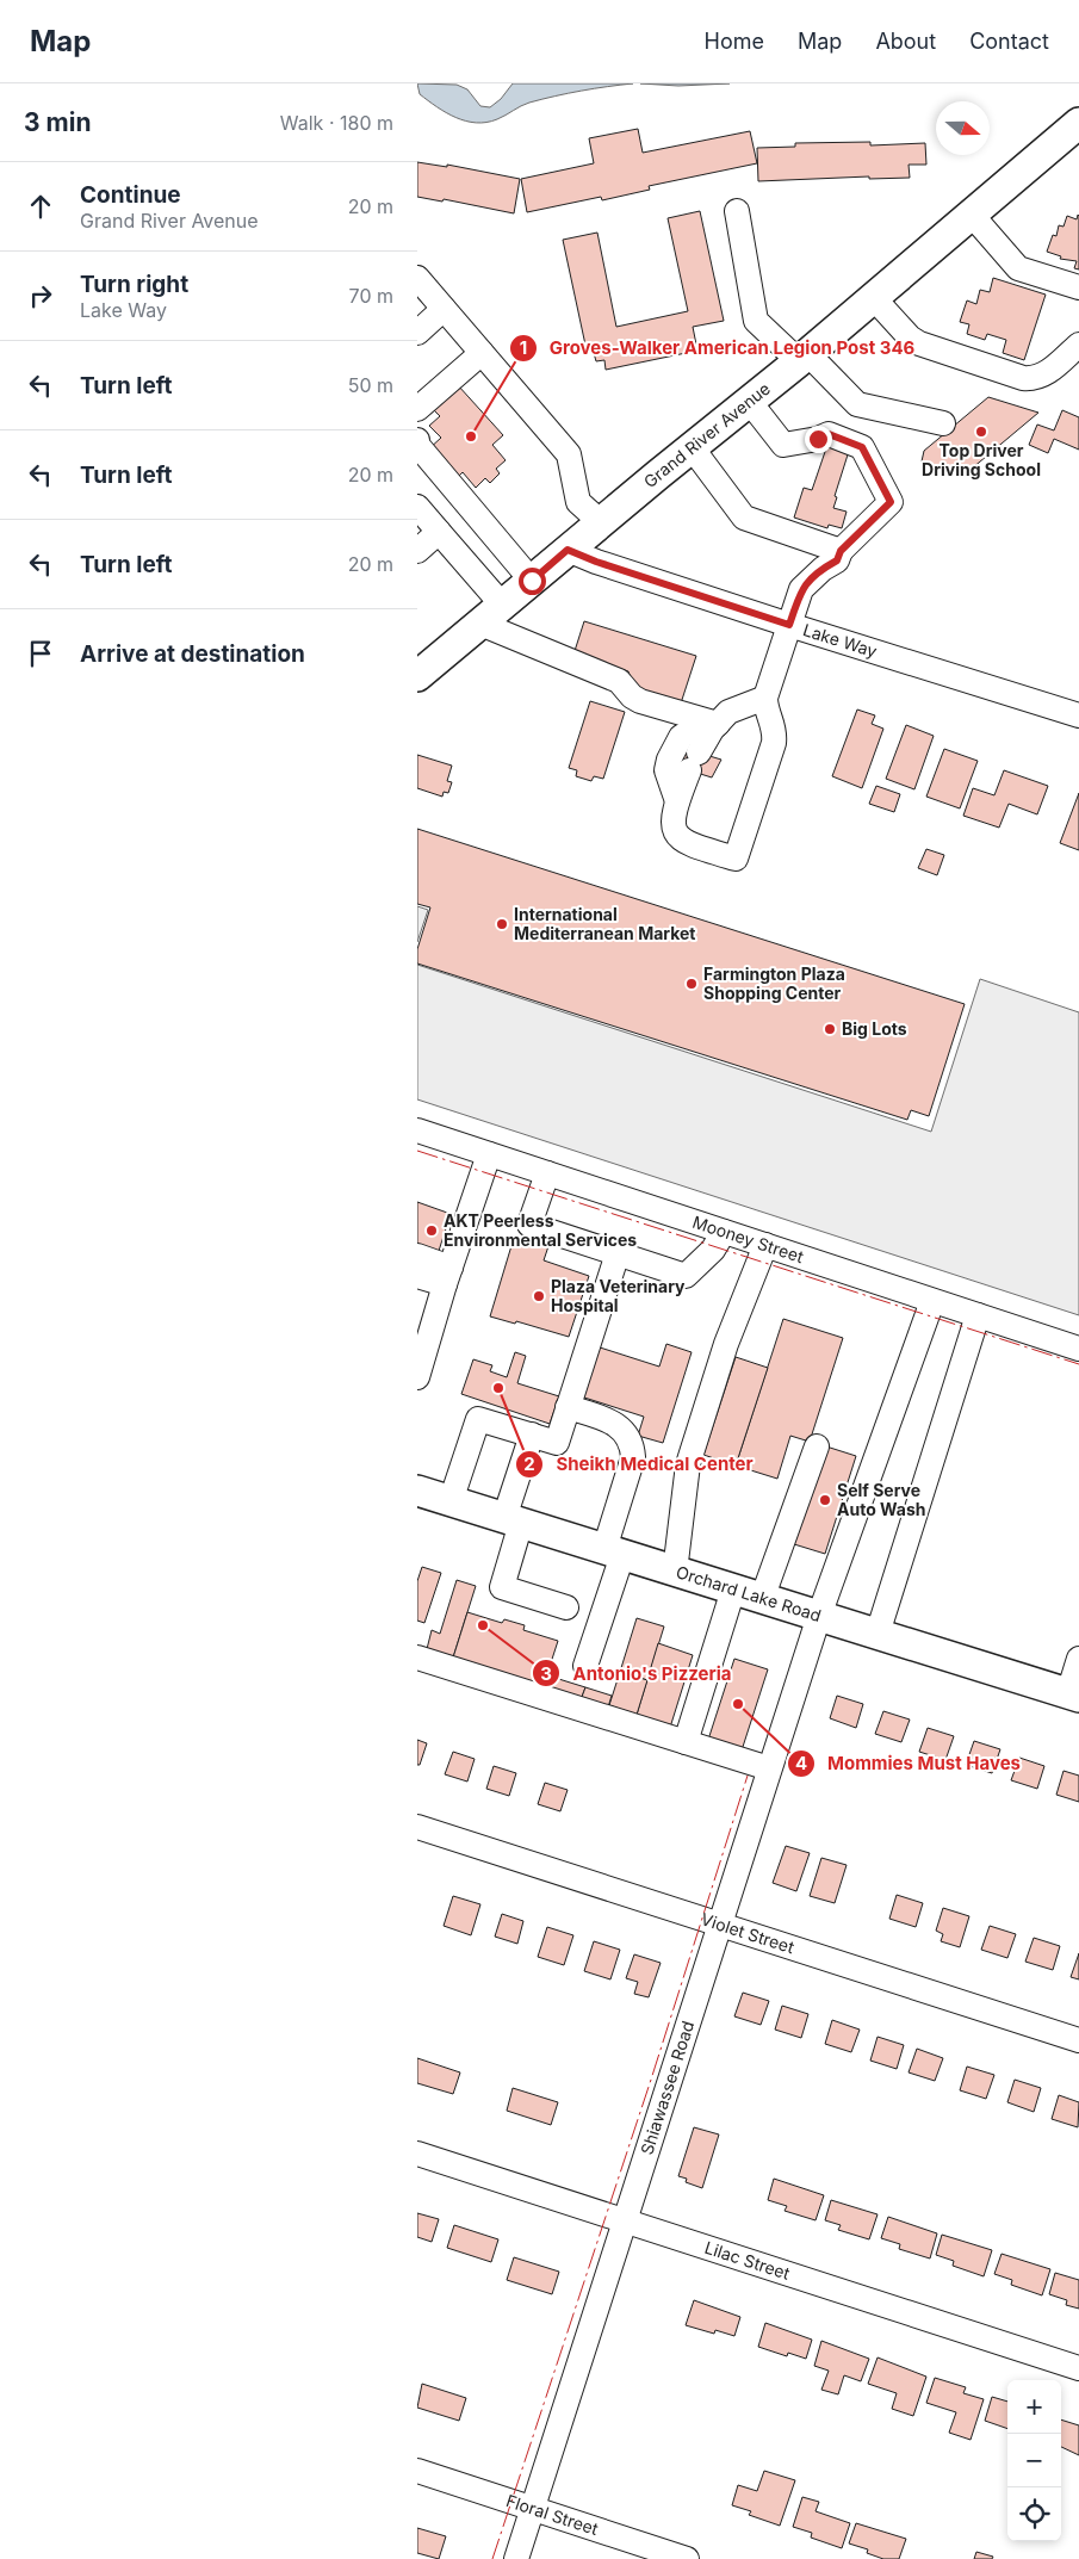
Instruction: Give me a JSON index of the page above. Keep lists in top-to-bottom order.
{
  "streets": {
    "main road": ["Grand River Avenue", "Orchard Lake Road"],
    "street": [
      "Lake Way",
      "Mooney Street",
      "Violet Street",
      "Shiawassee Road",
      "Lilac Street",
      "Floral Street"
    ]
  },
  "crossings": [
    ["Grand River Avenue", "Lake Way"],
    ["Mooney Street", "Shiawassee Road"],
    ["Orchard Lake Road", "Shiawassee Road"],
    ["Violet Street", "Shiawassee Road"],
    ["Shiawassee Road", "Lilac Street"],
    ["Shiawassee Road", "Floral Street"]
  ],
  "places": [
    "Top Driver Driving School",
    "Groves-Walker American Legion Post 346",
    "International Mediterranean Market",
    "Farmington Plaza Shopping Center",
    "Big Lots",
    "AKT Peerless Environmental Services",
    "Plaza Veterinary Hospital",
    "Sheikh Medical Center",
    "Self Serve Auto Wash",
    "Antonio's Pizzeria",
    "Mommies Must Haves"
  ],
  "north": "right",
  "page": {
    "header": "Map",
    "nav": [
      "Home",
      "Map",
      "About",
      "Contact"
    ],
    "heading": ["3 min", "Walk · 180 m"],
    "list": [
      ["Continue", "Grand River Avenue", "20 m"],
      ["Turn right", "Lake Way", "70 m"],
      ["Turn left", "50 m"],
      ["Turn left", "20 m"],
      ["Turn left", "20 m"],
      "Arrive at destination"
    ],
    "map_buttons": ["+", "−"]
  }
}
